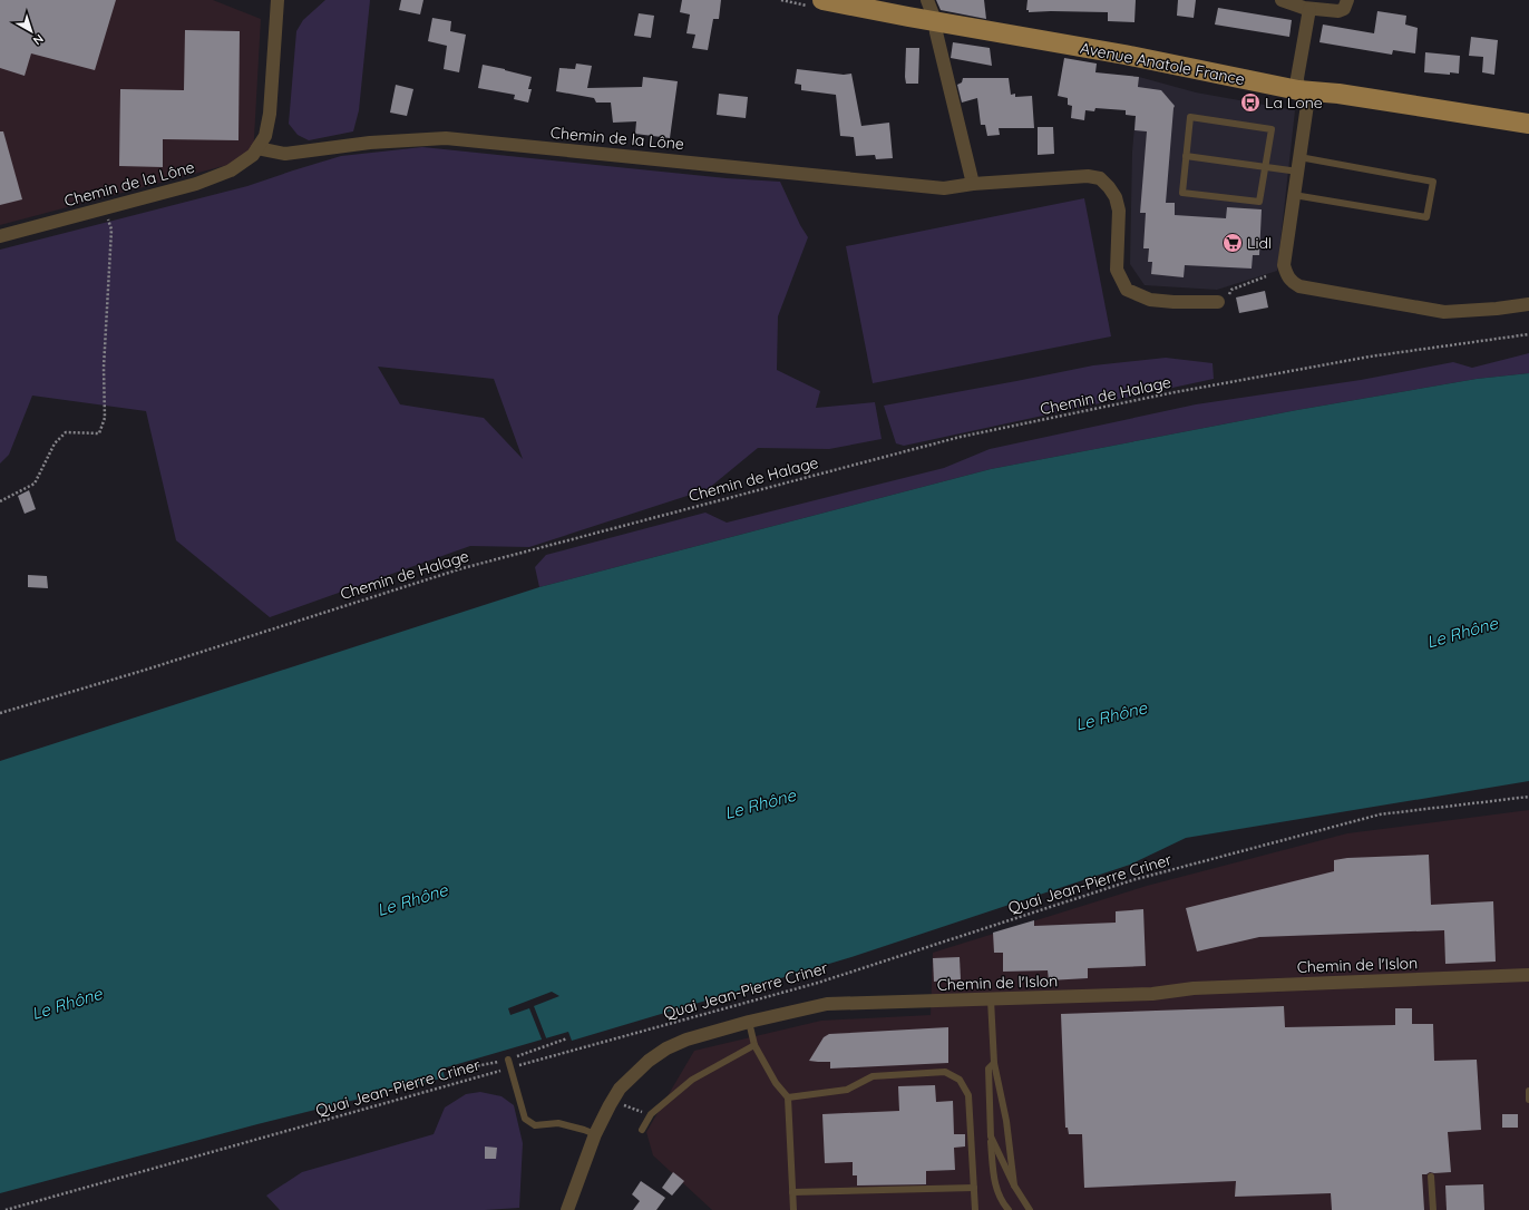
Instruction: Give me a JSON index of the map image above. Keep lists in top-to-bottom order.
{
  "streets": {
    "main road": ["Avenue Anatole France"],
    "street": ["Chemin de la Lône", "Chemin de l'Islon"],
    "path": ["Chemin de Halage", "Quai Jean-Pierre Criner"]
  },
  "water": ["Le Rhône"],
  "places": {
    "bus stop": ["La Lone"],
    "supermarket": ["Lidl"]
  },
  "north": "bottom right"
}
